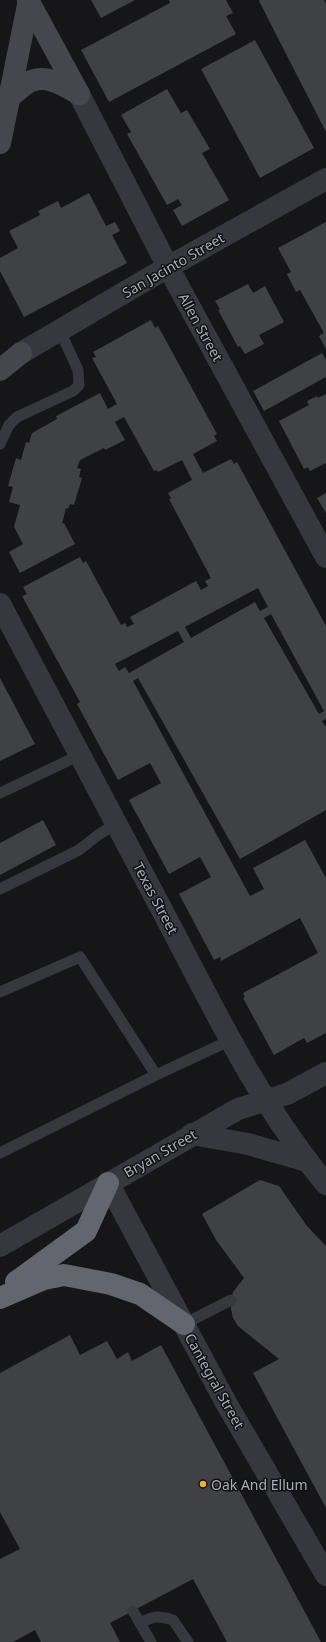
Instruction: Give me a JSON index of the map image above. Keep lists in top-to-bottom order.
{
  "streets": {
    "street": [
      "San Jacinto Street",
      "Allen Street",
      "Texas Street",
      "Bryan Street",
      "Cantegral Street"
    ]
  },
  "crossings": [
    ["San Jacinto Street", "Allen Street"],
    ["Texas Street", "Bryan Street"],
    ["Bryan Street", "Cantegral Street"]
  ],
  "places": ["Oak And Ellum"]
}
